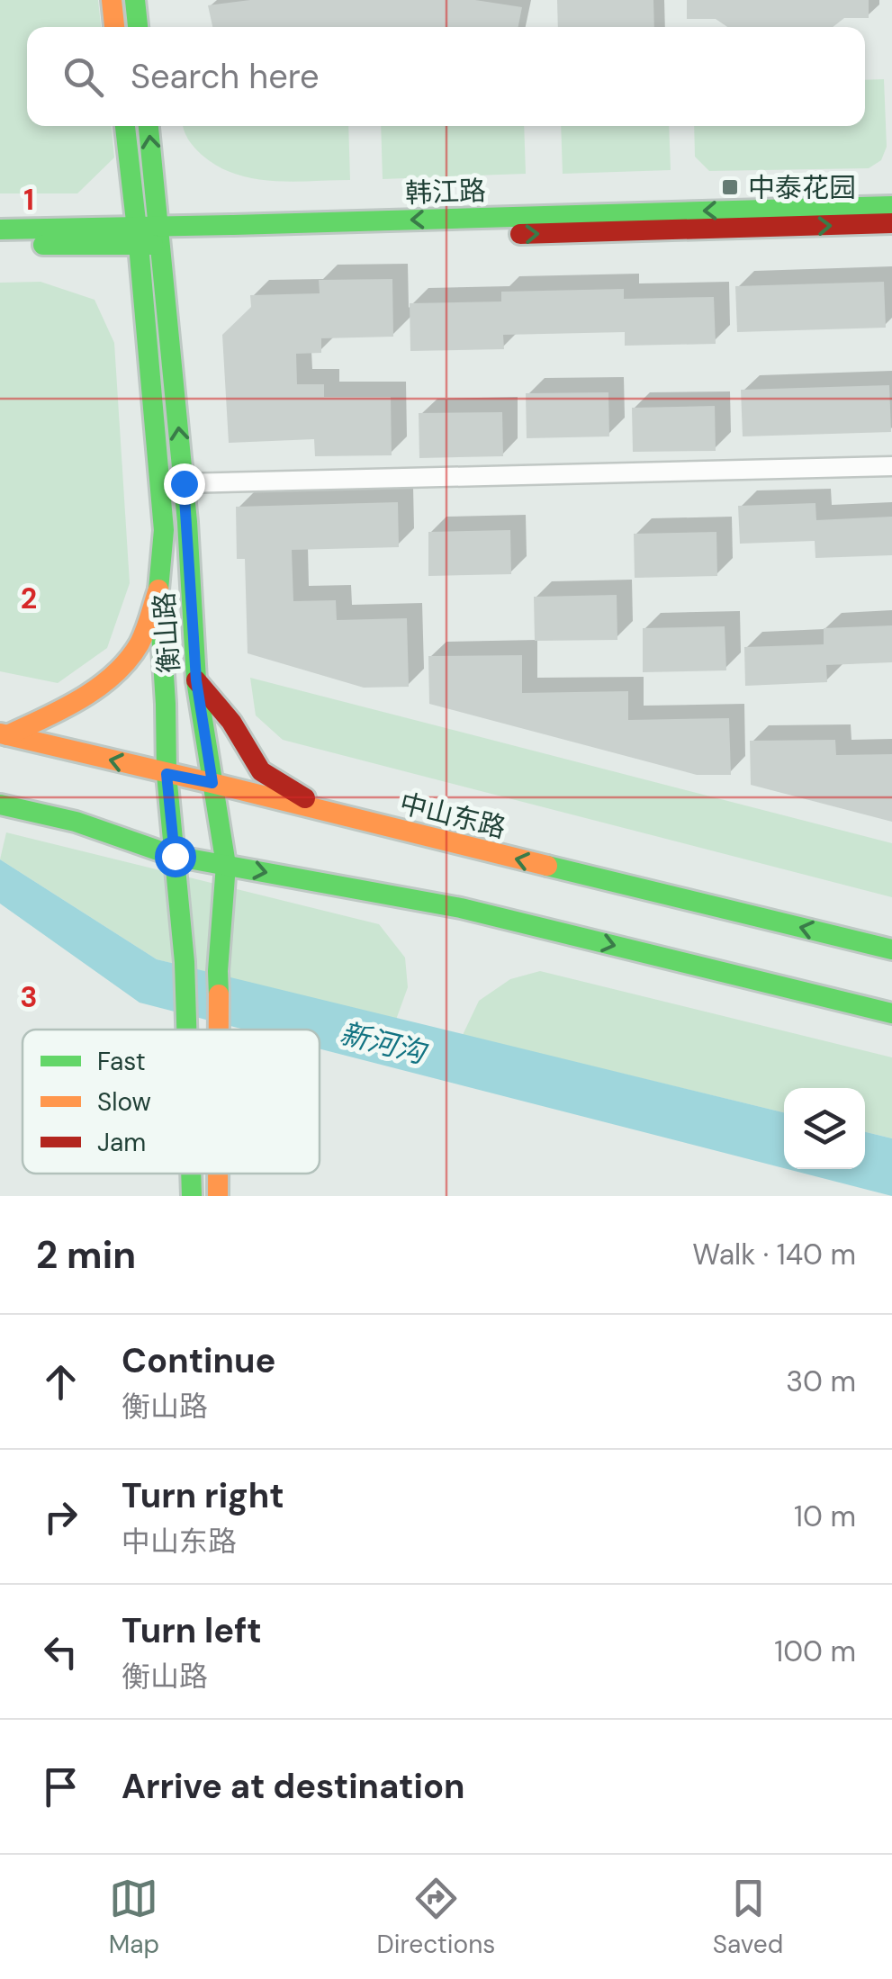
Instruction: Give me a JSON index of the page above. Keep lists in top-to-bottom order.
{
  "streets": {
    "street": ["韩江路", "衡山路", "中山东路"]
  },
  "crossings": [
    ["韩江路", "衡山路"],
    ["衡山路", "中山东路"]
  ],
  "water": ["新河沟"],
  "places": {
    "transit": ["中泰花园"]
  },
  "legend": ["Fast", "Slow", "Jam"],
  "page": {
    "search": "Search here",
    "heading": ["2 min", "Walk · 140 m"],
    "list": [
      ["Continue", "衡山路", "30 m"],
      ["Turn right", "中山东路", "10 m"],
      ["Turn left", "衡山路", "100 m"],
      "Arrive at destination"
    ],
    "nav": ["Map", "Directions", "Saved"]
  },
  "grid": {
    "rows": ["1", "2", "3"]
  }
}
